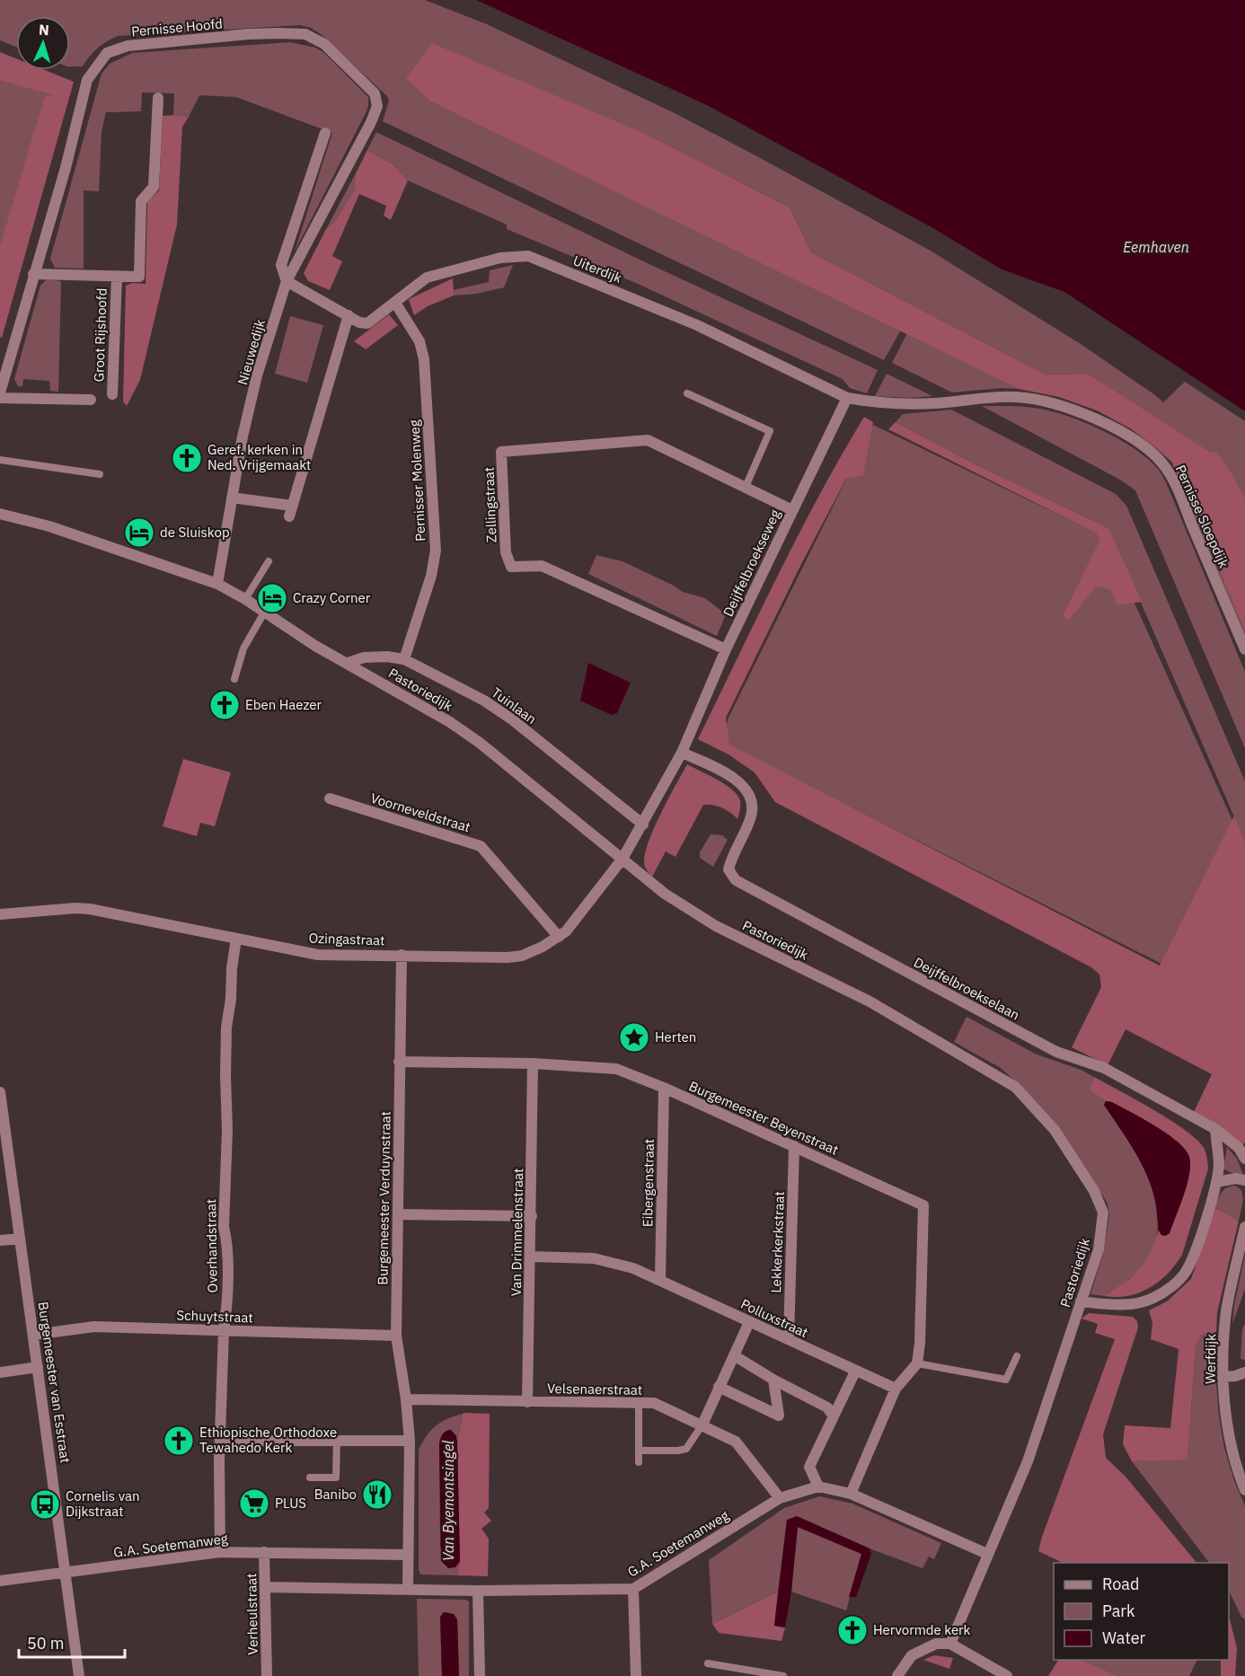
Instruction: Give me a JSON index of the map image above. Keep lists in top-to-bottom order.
{
  "streets": {
    "street": [
      "Pernisse Hoofd",
      "Uiterdijk",
      "Groot Rijshoofd",
      "Nieuwedijk",
      "Pernisser Molenweg",
      "Zellingstraat",
      "Pernisse Sloepdijk",
      "Deijffelbroekseweg",
      "Pastoriedijk",
      "Tuinlaan",
      "Voorneveldstraat",
      "Ozingastraat",
      "Deijffelbroekselaan",
      "Burgemeester Beyenstraat",
      "Eibergenstraat",
      "Burgemeester Verduynstraat",
      "Van Drimmelenstraat",
      "Lekkerkerkstraat",
      "Overhandstraat",
      "Schuytstraat",
      "Polluxstraat",
      "Werfdijk",
      "Burgemeester van Esstraat",
      "Velsenaerstraat",
      "G.A. Soetemanweg",
      "Verheulstraat"
    ]
  },
  "crossings": [
    ["Pernisse Hoofd", "Uiterdijk"],
    ["Pernisse Hoofd", "Groot Rijshoofd"],
    ["Pernisse Hoofd", "Nieuwedijk"],
    ["Uiterdijk", "Nieuwedijk"],
    ["Uiterdijk", "Pernisser Molenweg"],
    ["Uiterdijk", "Pernisse Sloepdijk"],
    ["Uiterdijk", "Deijffelbroekseweg"],
    ["Nieuwedijk", "Pastoriedijk"],
    ["Pernisser Molenweg", "Tuinlaan"],
    ["Zellingstraat", "Deijffelbroekseweg"],
    ["Pernisse Sloepdijk", "Deijffelbroekseweg"],
    ["Deijffelbroekseweg", "Deijffelbroekselaan"],
    ["Pastoriedijk", "Tuinlaan"],
    ["Pastoriedijk", "Ozingastraat"],
    ["Pastoriedijk", "G.A. Soetemanweg"],
    ["Voorneveldstraat", "Ozingastraat"],
    ["Ozingastraat", "Burgemeester Verduynstraat"],
    ["Ozingastraat", "Overhandstraat"],
    ["Burgemeester Beyenstraat", "Eibergenstraat"],
    ["Burgemeester Beyenstraat", "Burgemeester Verduynstraat"],
    ["Burgemeester Beyenstraat", "Van Drimmelenstraat"],
    ["Burgemeester Beyenstraat", "Lekkerkerkstraat"],
    ["Eibergenstraat", "Polluxstraat"],
    ["Burgemeester Verduynstraat", "Schuytstraat"],
    ["Burgemeester Verduynstraat", "Velsenaerstraat"],
    ["Van Drimmelenstraat", "Polluxstraat"],
    ["Van Drimmelenstraat", "Velsenaerstraat"],
    ["Lekkerkerkstraat", "Polluxstraat"],
    ["Overhandstraat", "Schuytstraat"],
    ["Overhandstraat", "G.A. Soetemanweg"],
    ["Schuytstraat", "Burgemeester van Esstraat"],
    ["Burgemeester van Esstraat", "G.A. Soetemanweg"],
    ["Velsenaerstraat", "G.A. Soetemanweg"],
    ["G.A. Soetemanweg", "Verheulstraat"]
  ],
  "water": ["Eemhaven", "Van Byemontsingel"],
  "places": {
    "church": [
      "Geref. kerken in Ned. Vrijgemaakt",
      "Eben Haezer",
      "Ethiopische Orthodoxe Tewahedo Kerk",
      "Hervormde kerk"
    ],
    "hotel": ["de Sluiskop", "Crazy Corner"],
    "place": ["Herten"],
    "restaurant": ["Banibo"],
    "supermarket": ["PLUS"],
    "bus stop": ["Cornelis van Dijkstraat"]
  },
  "legend": ["Road", "Park", "Water"],
  "scale_bar": "50 m",
  "north": "top"
}
